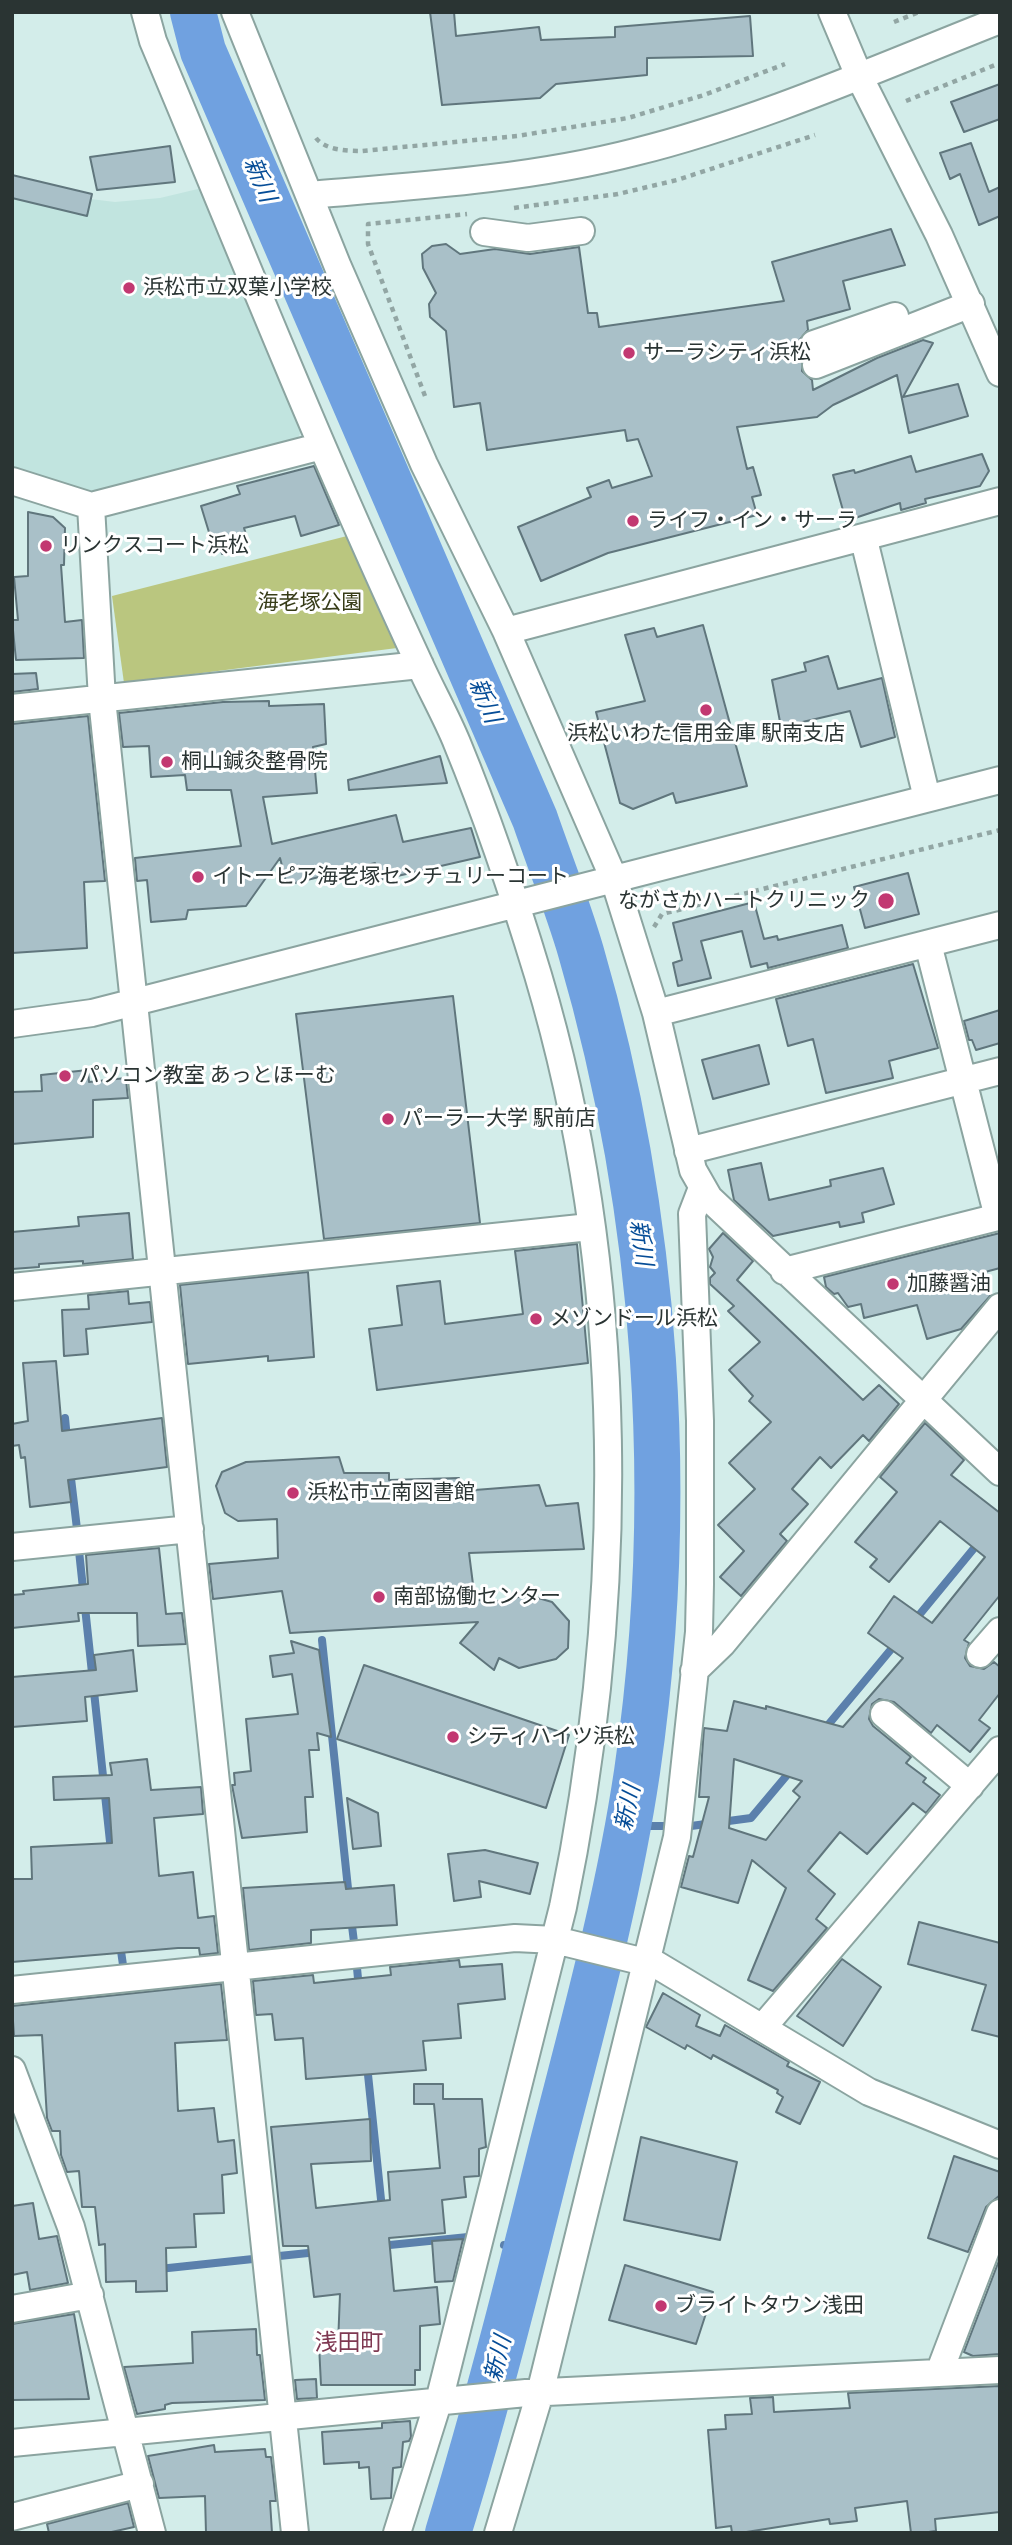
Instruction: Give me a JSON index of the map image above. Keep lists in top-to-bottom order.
{
  "districts": ["浅田町"],
  "water": ["新川"],
  "parks": ["海老塚公園"],
  "places": [
    "浜松市立双葉小学校",
    "サーラシティ浜松",
    "ライフ・イン・サーラ",
    "リンクスコート浜松",
    "浜松いわた信用金庫 駅南支店",
    "桐山鍼灸整骨院",
    "イトーピア海老塚センチュリーコート",
    "ながさかハートクリニック",
    "パソコン教室 あっとほーむ",
    "パーラー大学 駅前店",
    "加藤醤油",
    "メゾンドール浜松",
    "浜松市立南図書館",
    "南部協働センター",
    "シティハイツ浜松",
    "ブライトタウン浅田"
  ]
}
